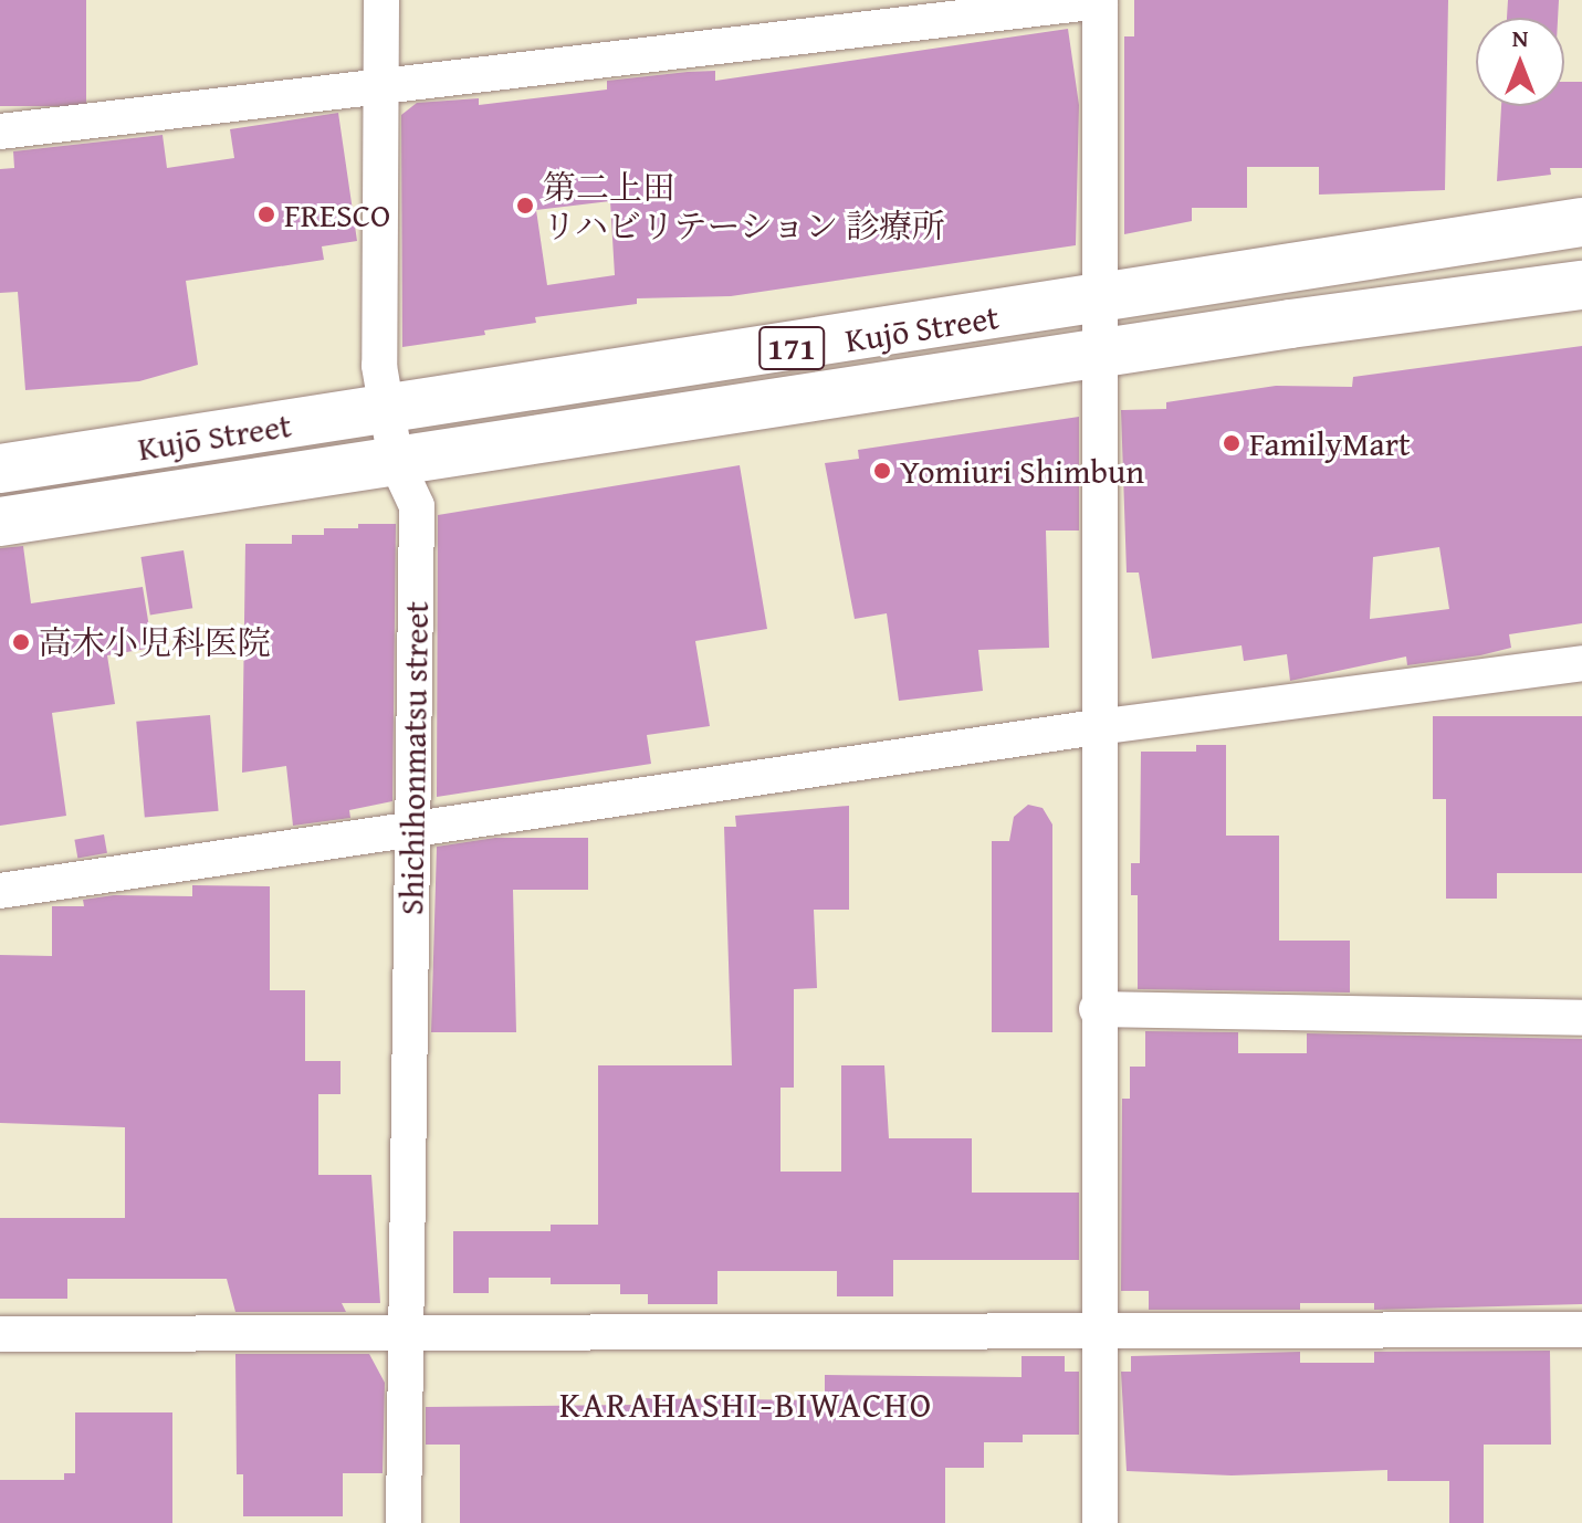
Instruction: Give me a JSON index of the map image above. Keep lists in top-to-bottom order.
{
  "streets": {
    "highway": ["Kujō Street", "171"],
    "street": ["Shichihonmatsu street"]
  },
  "crossings": [
    ["Kujō Street", "Shichihonmatsu street"]
  ],
  "districts": ["KARAHASHI-BIWACHO"],
  "places": [
    "第二上田 リハビリテーション 診療所",
    "FRESCO",
    "FamilyMart",
    "Yomiuri Shimbun",
    "高木小児科医院"
  ],
  "north": "top"
}
